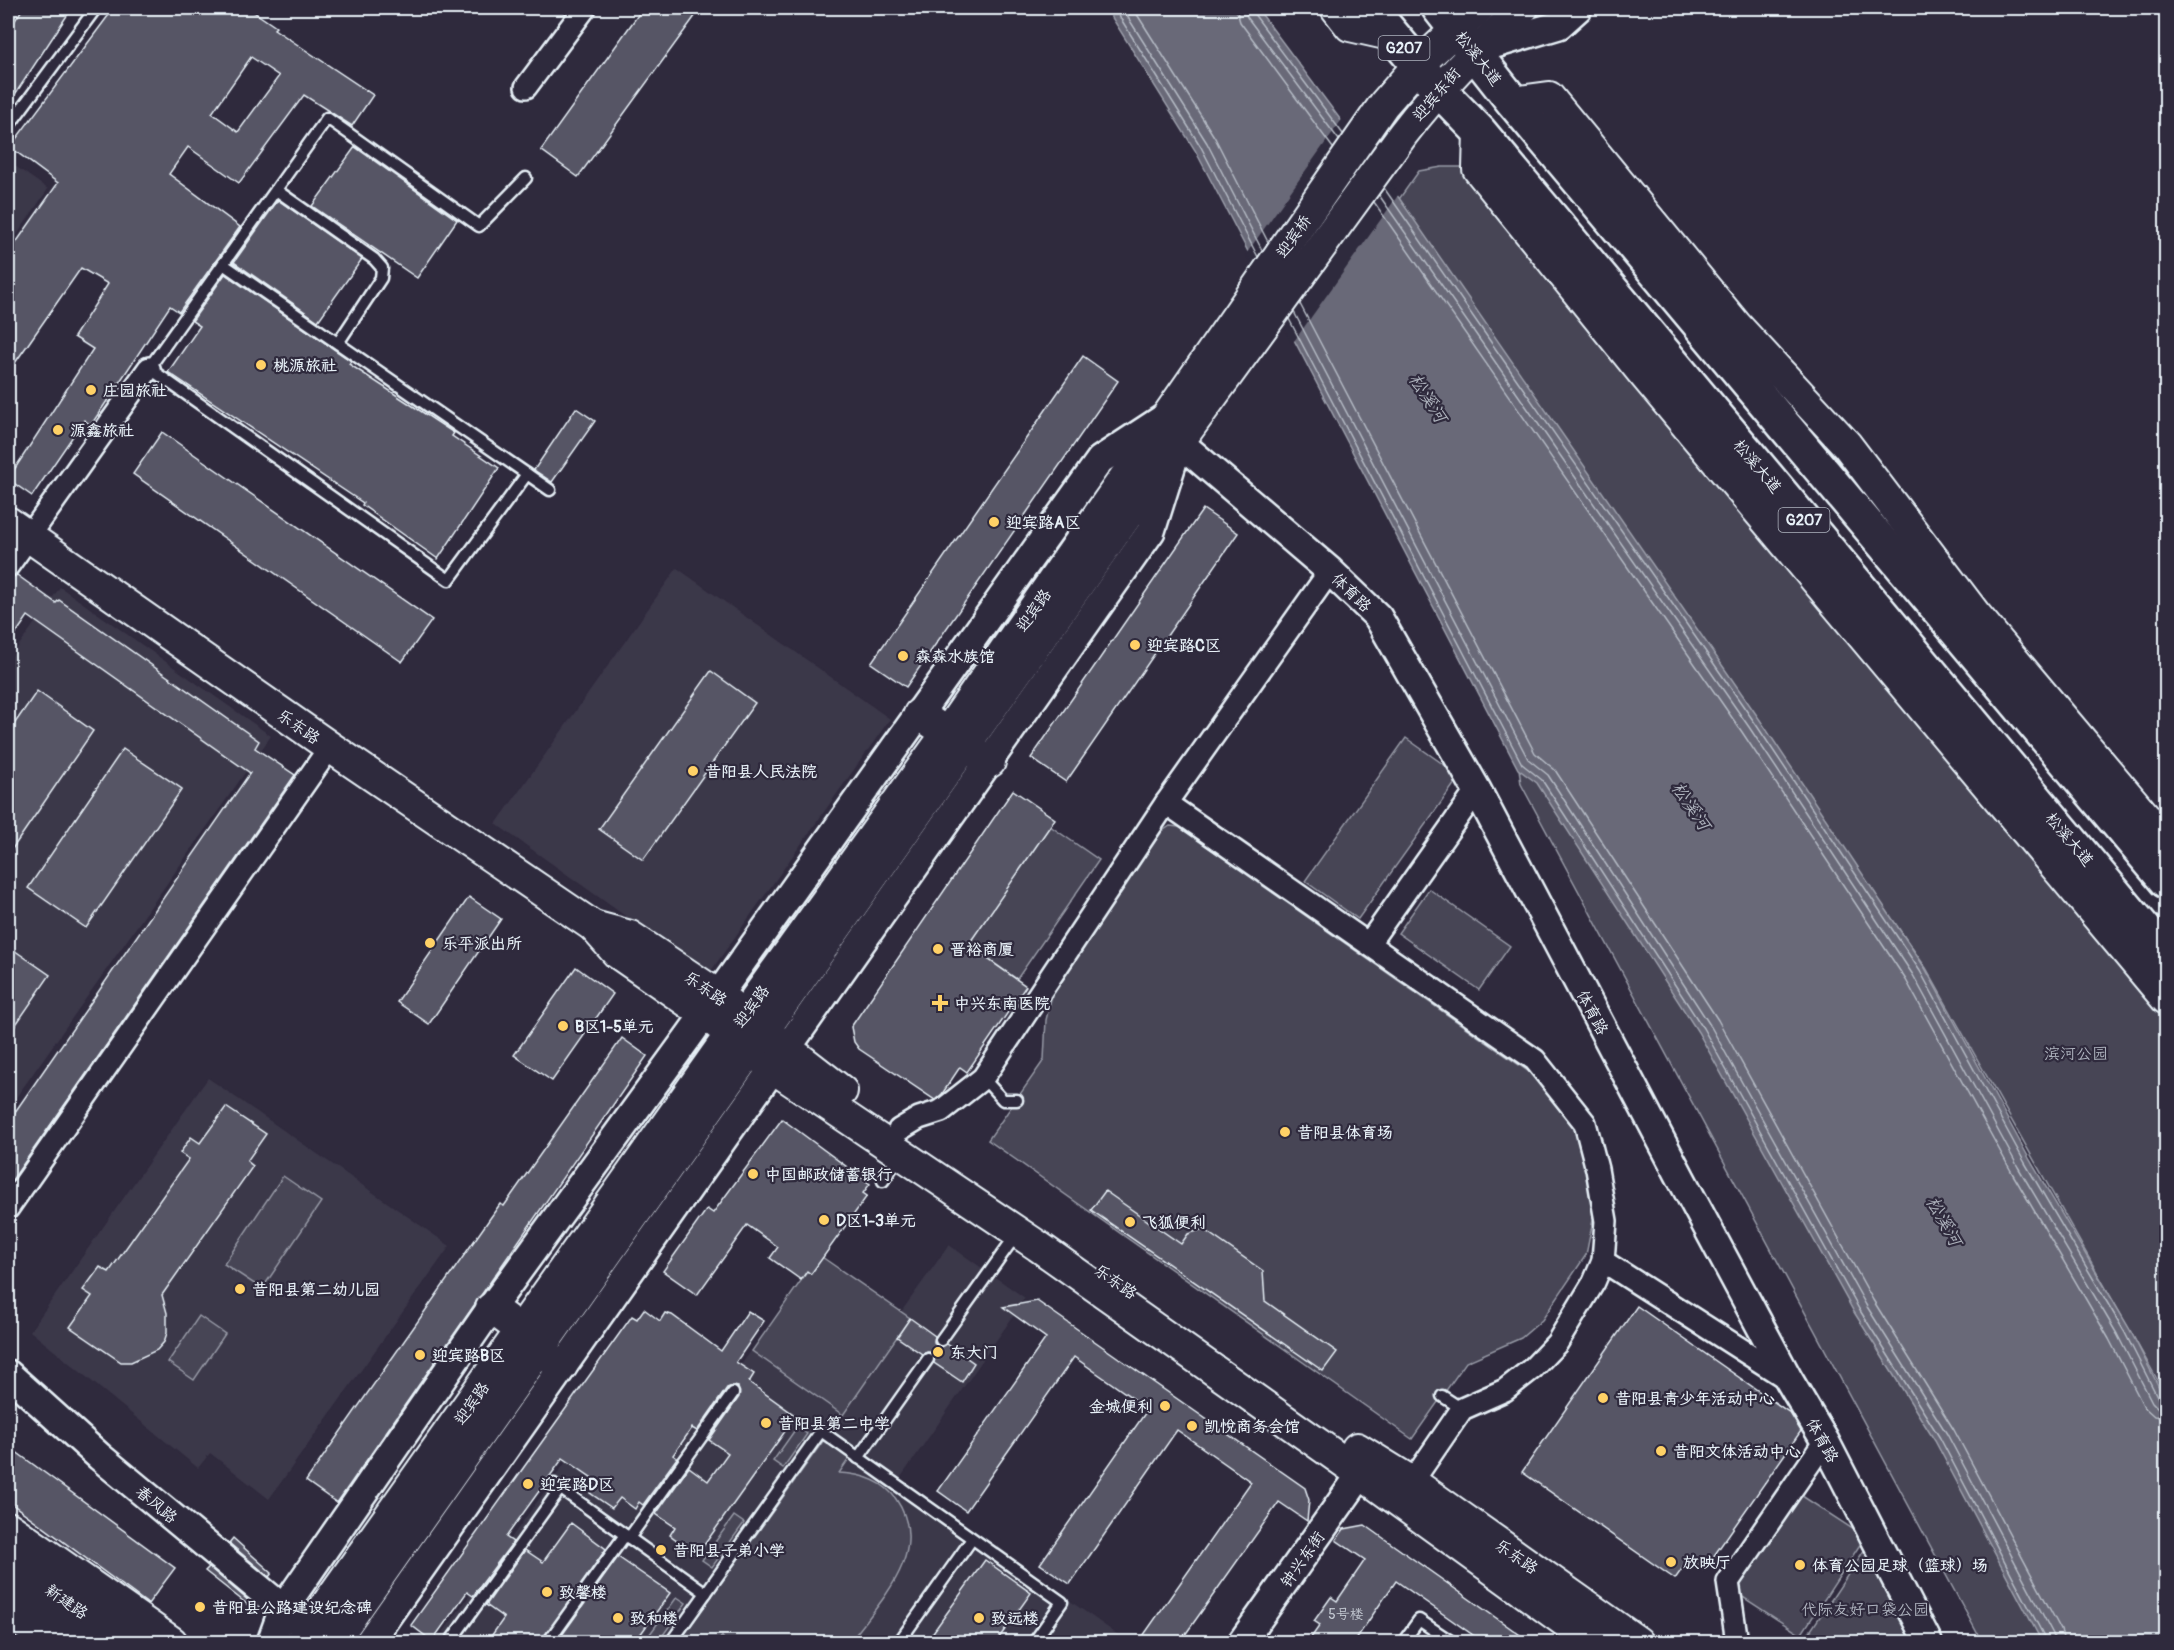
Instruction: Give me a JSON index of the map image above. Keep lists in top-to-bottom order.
{
  "streets": {
    "main road": [
      "G207",
      "松溪大道",
      "迎宾东街",
      "迎宾桥",
      "迎宾路",
      "乐东路",
      "新建路"
    ],
    "street": ["体育路", "春风路", "钟兴东街"]
  },
  "crossings": [
    ["松溪大道", "迎宾东街"],
    ["迎宾东街", "迎宾桥"],
    ["迎宾桥", "迎宾路"],
    ["体育路", "迎宾路"],
    ["迎宾路", "乐东路"],
    ["迎宾路", "春风路"],
    ["乐东路", "钟兴东街"]
  ],
  "water": ["松溪河"],
  "parks": ["滨河公园", "代际友好口袋公园"],
  "places": {
    "other": [
      "桃源旅社",
      "庄园旅社",
      "源鑫旅社",
      "迎宾路A区",
      "迎宾路C区",
      "森森水族馆",
      "昔阳县人民法院",
      "乐平派出所",
      "晋裕商厦",
      "B区1-5单元",
      "昔阳县体育场",
      "中国邮政储蓄银行",
      "D区1-3单元",
      "飞狐便利",
      "昔阳县第二幼儿园",
      "东大门",
      "迎宾路B区",
      "昔阳县青少年活动中心",
      "金城便利",
      "昔阳县第二中学",
      "凯悦商务会馆",
      "昔阳文体活动中心",
      "迎宾路D区",
      "昔阳县子弟小学",
      "放映厅",
      "体育公园足球（篮球）场",
      "致馨楼",
      "昔阳县公路建设纪念碑",
      "致和楼",
      "致远楼"
    ],
    "health": ["中兴东南医院"]
  },
  "house_numbers": ["5号楼"]
}
